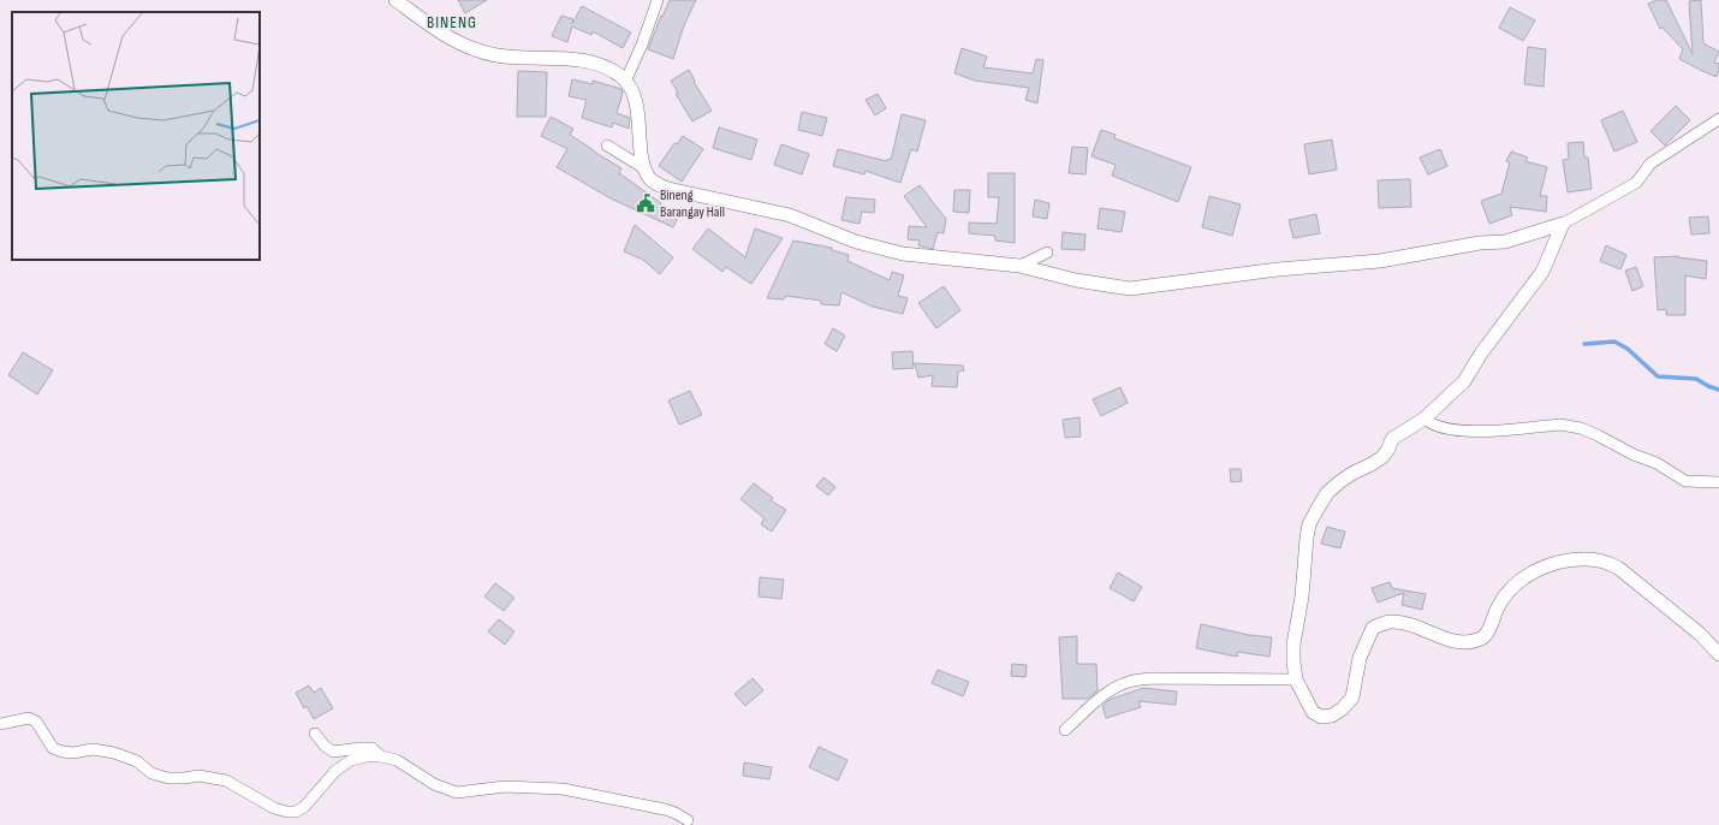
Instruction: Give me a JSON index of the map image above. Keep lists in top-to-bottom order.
{
  "districts": ["BINENG"],
  "places": {
    "public building": ["Bineng Barangay Hall"]
  }
}
